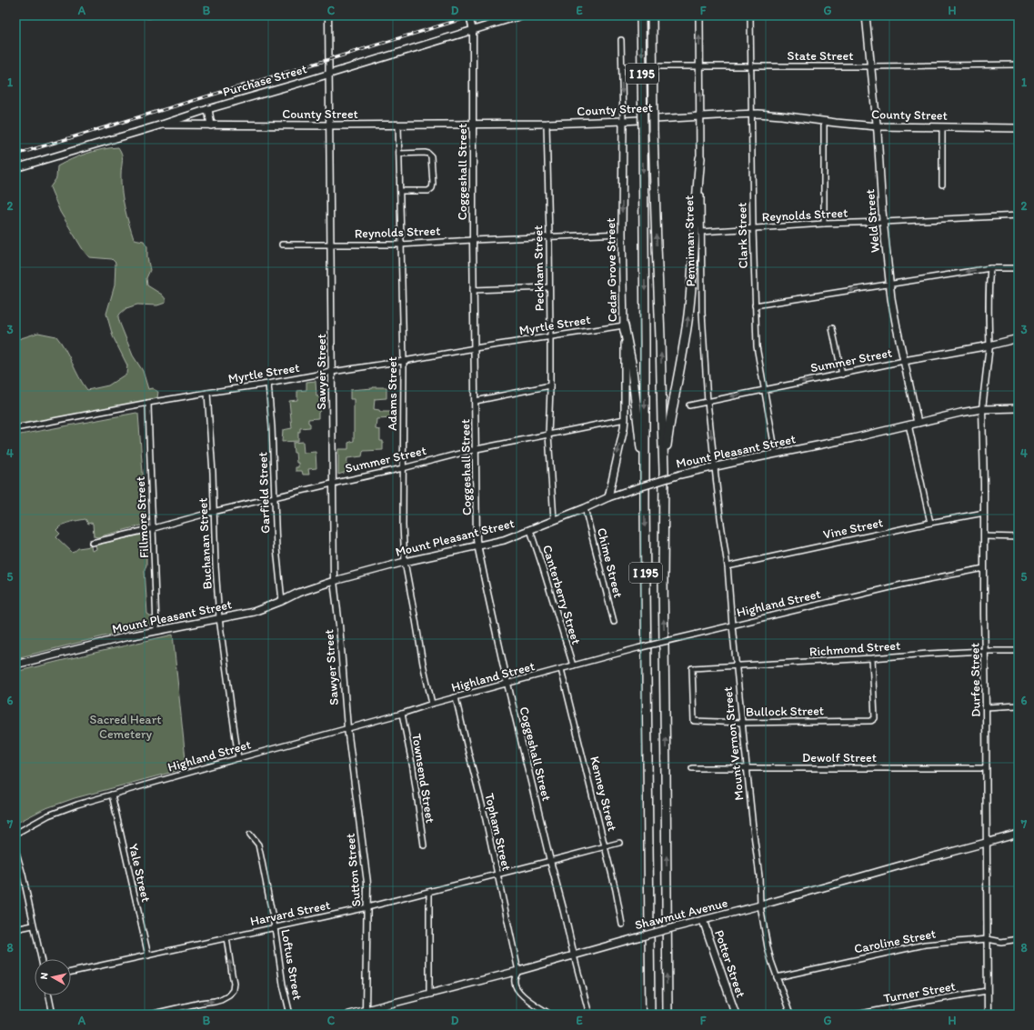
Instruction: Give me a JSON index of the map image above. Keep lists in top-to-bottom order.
{
  "streets": {
    "highway": ["I 195"],
    "main road": [
      "Purchase Street",
      "County Street",
      "Weld Street",
      "Penniman Street",
      "Cedar Grove Street",
      "Summer Street",
      "Mount Pleasant Street",
      "Shawmut Avenue",
      "Potter Street"
    ],
    "street": [
      "State Street",
      "Coggeshall Street",
      "Reynolds Street",
      "Clark Street",
      "Peckham Street",
      "Myrtle Street",
      "Sawyer Street",
      "Adams Street",
      "Garfield Street",
      "Fillmore Street",
      "Vine Street",
      "Buchanan Street",
      "Chime Street",
      "Canterberry Street",
      "Highland Street",
      "Richmond Street",
      "Durfee Street",
      "Bullock Street",
      "Mount Vernon Street",
      "Dewolf Street",
      "Townsend Street",
      "Kenney Street",
      "Topham Street",
      "Sutton Street",
      "Yale Street",
      "Harvard Street",
      "Caroline Street",
      "Loftus Street",
      "Turner Street"
    ]
  },
  "crossings": [
    ["State Street", "Weld Street"],
    ["State Street", "Clark Street"],
    ["State Street", "Penniman Street"],
    ["State Street", "Cedar Grove Street"],
    ["Purchase Street", "County Street"],
    ["Purchase Street", "Coggeshall Street"],
    ["Purchase Street", "Sawyer Street"],
    ["County Street", "Coggeshall Street"],
    ["County Street", "Weld Street"],
    ["County Street", "Clark Street"],
    ["County Street", "Penniman Street"],
    ["County Street", "Peckham Street"],
    ["County Street", "Cedar Grove Street"],
    ["County Street", "Sawyer Street"],
    ["County Street", "Adams Street"],
    ["Coggeshall Street", "Reynolds Street"],
    ["Coggeshall Street", "Myrtle Street"],
    ["Coggeshall Street", "Summer Street"],
    ["Coggeshall Street", "Mount Pleasant Street"],
    ["Coggeshall Street", "Highland Street"],
    ["Coggeshall Street", "Harvard Street"],
    ["Coggeshall Street", "Shawmut Avenue"],
    ["Reynolds Street", "Weld Street"],
    ["Reynolds Street", "Clark Street"],
    ["Reynolds Street", "Penniman Street"],
    ["Reynolds Street", "Peckham Street"],
    ["Reynolds Street", "Cedar Grove Street"],
    ["Reynolds Street", "Sawyer Street"],
    ["Reynolds Street", "Adams Street"],
    ["Weld Street", "Summer Street"],
    ["Weld Street", "Mount Pleasant Street"],
    ["Clark Street", "Summer Street"],
    ["Clark Street", "Mount Pleasant Street"],
    ["Penniman Street", "Summer Street"],
    ["Penniman Street", "Mount Pleasant Street"],
    ["Penniman Street", "Mount Vernon Street"],
    ["Peckham Street", "Myrtle Street"],
    ["Peckham Street", "Summer Street"],
    ["Peckham Street", "Mount Pleasant Street"],
    ["Cedar Grove Street", "Myrtle Street"],
    ["Cedar Grove Street", "Summer Street"],
    ["Cedar Grove Street", "Mount Pleasant Street"],
    ["Myrtle Street", "Sawyer Street"],
    ["Myrtle Street", "Adams Street"],
    ["Myrtle Street", "Garfield Street"],
    ["Myrtle Street", "Fillmore Street"],
    ["Myrtle Street", "Buchanan Street"],
    ["Summer Street", "Sawyer Street"],
    ["Summer Street", "Adams Street"],
    ["Summer Street", "Garfield Street"],
    ["Summer Street", "Fillmore Street"],
    ["Summer Street", "Buchanan Street"],
    ["Summer Street", "Durfee Street"],
    ["Sawyer Street", "Mount Pleasant Street"],
    ["Sawyer Street", "Highland Street"],
    ["Sawyer Street", "Sutton Street"],
    ["Adams Street", "Mount Pleasant Street"],
    ["Adams Street", "Highland Street"],
    ["Mount Pleasant Street", "Garfield Street"],
    ["Mount Pleasant Street", "Fillmore Street"],
    ["Mount Pleasant Street", "Buchanan Street"],
    ["Mount Pleasant Street", "Chime Street"],
    ["Mount Pleasant Street", "Canterberry Street"],
    ["Mount Pleasant Street", "Durfee Street"],
    ["Mount Pleasant Street", "Mount Vernon Street"],
    ["Vine Street", "Durfee Street"],
    ["Vine Street", "Mount Vernon Street"],
    ["Buchanan Street", "Highland Street"],
    ["Canterberry Street", "Highland Street"],
    ["Highland Street", "Durfee Street"],
    ["Highland Street", "Mount Vernon Street"],
    ["Highland Street", "Townsend Street"],
    ["Highland Street", "Kenney Street"],
    ["Highland Street", "Topham Street"],
    ["Highland Street", "Sutton Street"],
    ["Highland Street", "Yale Street"],
    ["Richmond Street", "Durfee Street"],
    ["Richmond Street", "Bullock Street"],
    ["Richmond Street", "Mount Vernon Street"],
    ["Durfee Street", "Dewolf Street"],
    ["Durfee Street", "Shawmut Avenue"],
    ["Durfee Street", "Caroline Street"],
    ["Durfee Street", "Turner Street"],
    ["Bullock Street", "Mount Vernon Street"],
    ["Mount Vernon Street", "Dewolf Street"],
    ["Mount Vernon Street", "Shawmut Avenue"],
    ["Mount Vernon Street", "Caroline Street"],
    ["Kenney Street", "Harvard Street"],
    ["Topham Street", "Harvard Street"],
    ["Topham Street", "Shawmut Avenue"],
    ["Sutton Street", "Harvard Street"],
    ["Sutton Street", "Shawmut Avenue"],
    ["Yale Street", "Harvard Street"],
    ["Harvard Street", "Loftus Street"],
    ["Shawmut Avenue", "Potter Street"]
  ],
  "one_way": ["Cedar Grove Street"],
  "parks": ["Sacred Heart Cemetery"],
  "north": "left",
  "grid": {
    "columns": [
      "A",
      "B",
      "C",
      "D",
      "E",
      "F",
      "G",
      "H"
    ],
    "rows": [
      "1",
      "2",
      "3",
      "4",
      "5",
      "6",
      "7",
      "8"
    ]
  }
}
